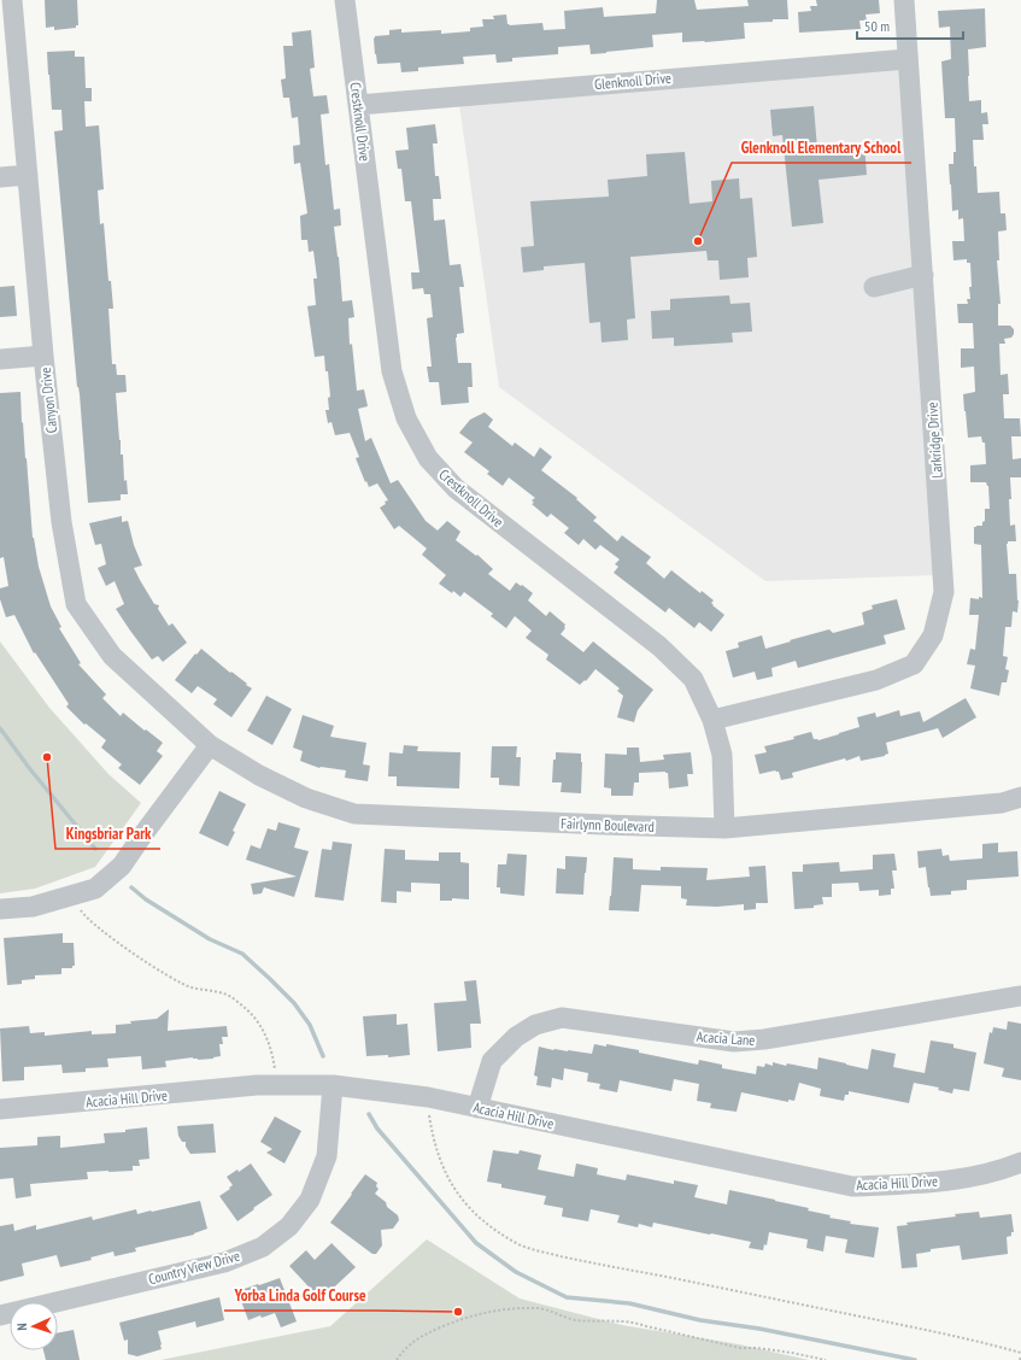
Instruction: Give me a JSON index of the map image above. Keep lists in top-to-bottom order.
{
  "streets": {
    "street": [
      "Glenknoll Drive",
      "Crestknoll Drive",
      "Canyon Drive",
      "Larkridge Drive",
      "Fairlynn Boulevard",
      "Acacia Lane",
      "Acacia Hill Drive",
      "Country View Drive"
    ]
  },
  "crossings": [
    ["Glenknoll Drive", "Crestknoll Drive"],
    ["Glenknoll Drive", "Larkridge Drive"],
    ["Crestknoll Drive", "Larkridge Drive"],
    ["Crestknoll Drive", "Fairlynn Boulevard"],
    ["Canyon Drive", "Fairlynn Boulevard"],
    ["Acacia Lane", "Acacia Hill Drive"],
    ["Acacia Hill Drive", "Country View Drive"]
  ],
  "places": ["Glenknoll Elementary School", "Kingsbriar Park", "Yorba Linda Golf Course"],
  "scale_bar": "50 m",
  "north": "left"
}
